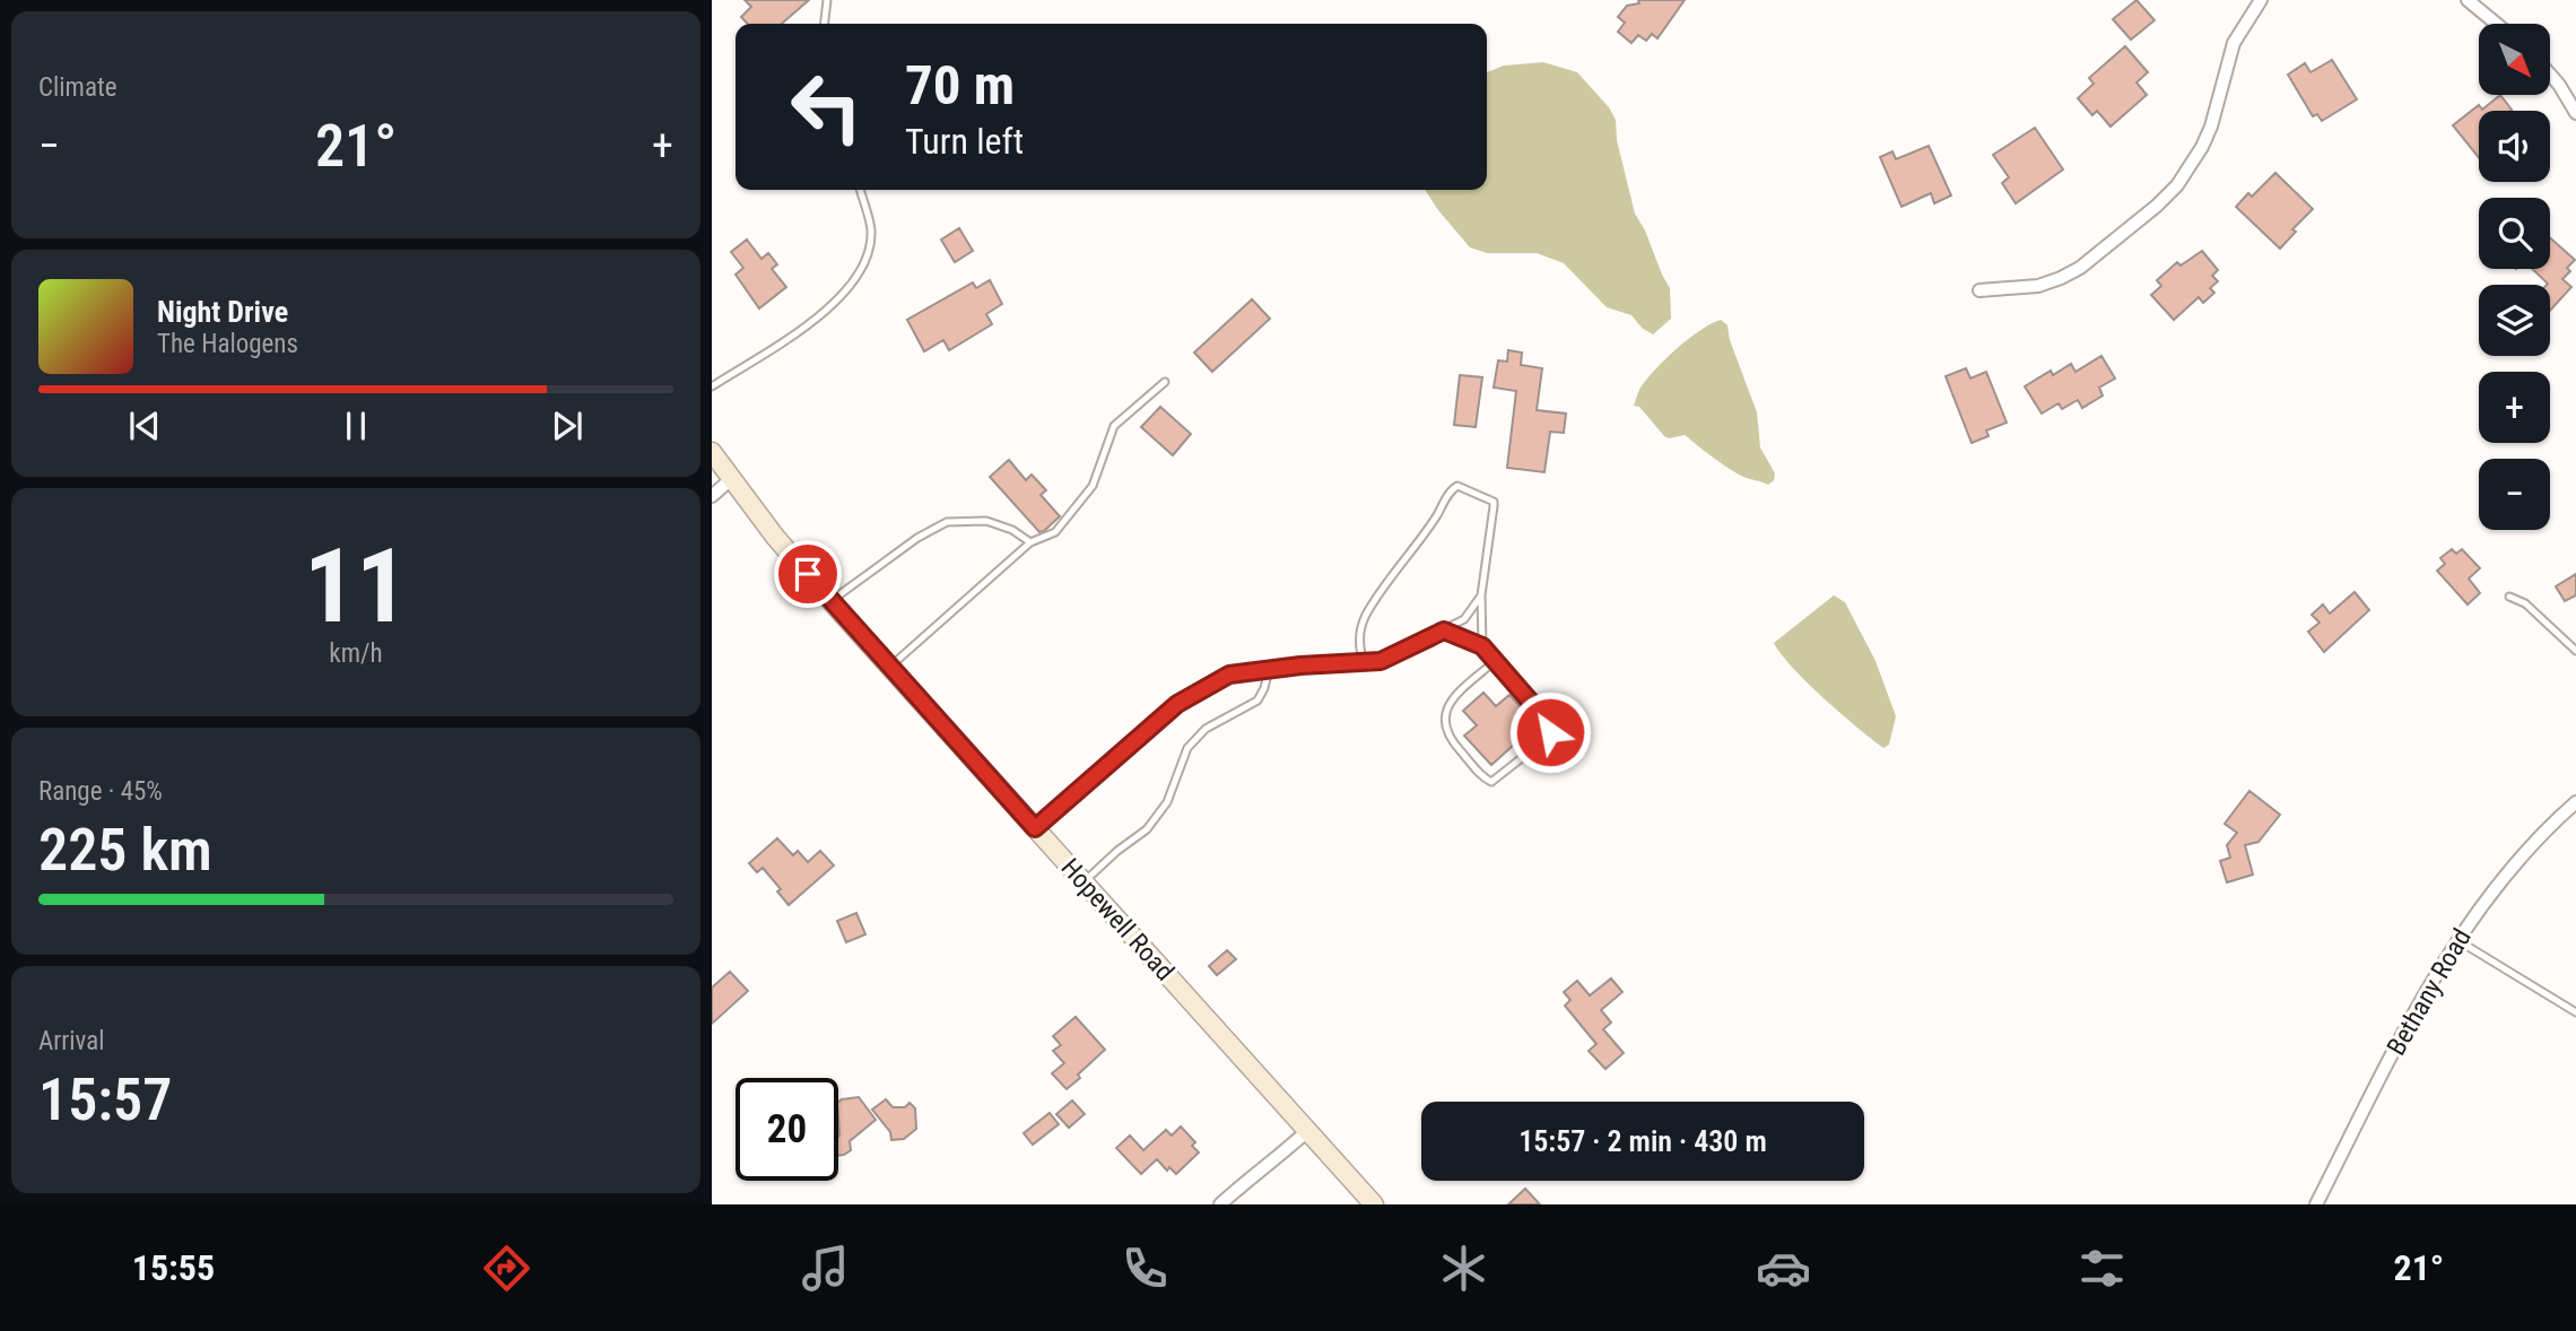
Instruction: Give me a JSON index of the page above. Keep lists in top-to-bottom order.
{
  "streets": {
    "street": ["Hopewell Road", "Bethany Road"]
  },
  "north": "bottom right",
  "page": {
    "tile": [
      "Climate",
      ["11", "km/h"],
      ["Range · 45%", "225 km"],
      ["Arrival", "15:57"]
    ],
    "map_buttons": ["+", "−"],
    "turn": ["70 m", "Turn left"],
    "heat": ["−", "21°", "+"],
    "song": ["Night Drive", "The Halogens"],
    "limit": "20",
    "trip": "15:57 · 2 min · 430 m",
    "tabs": ["15:55", "21°"]
  }
}
